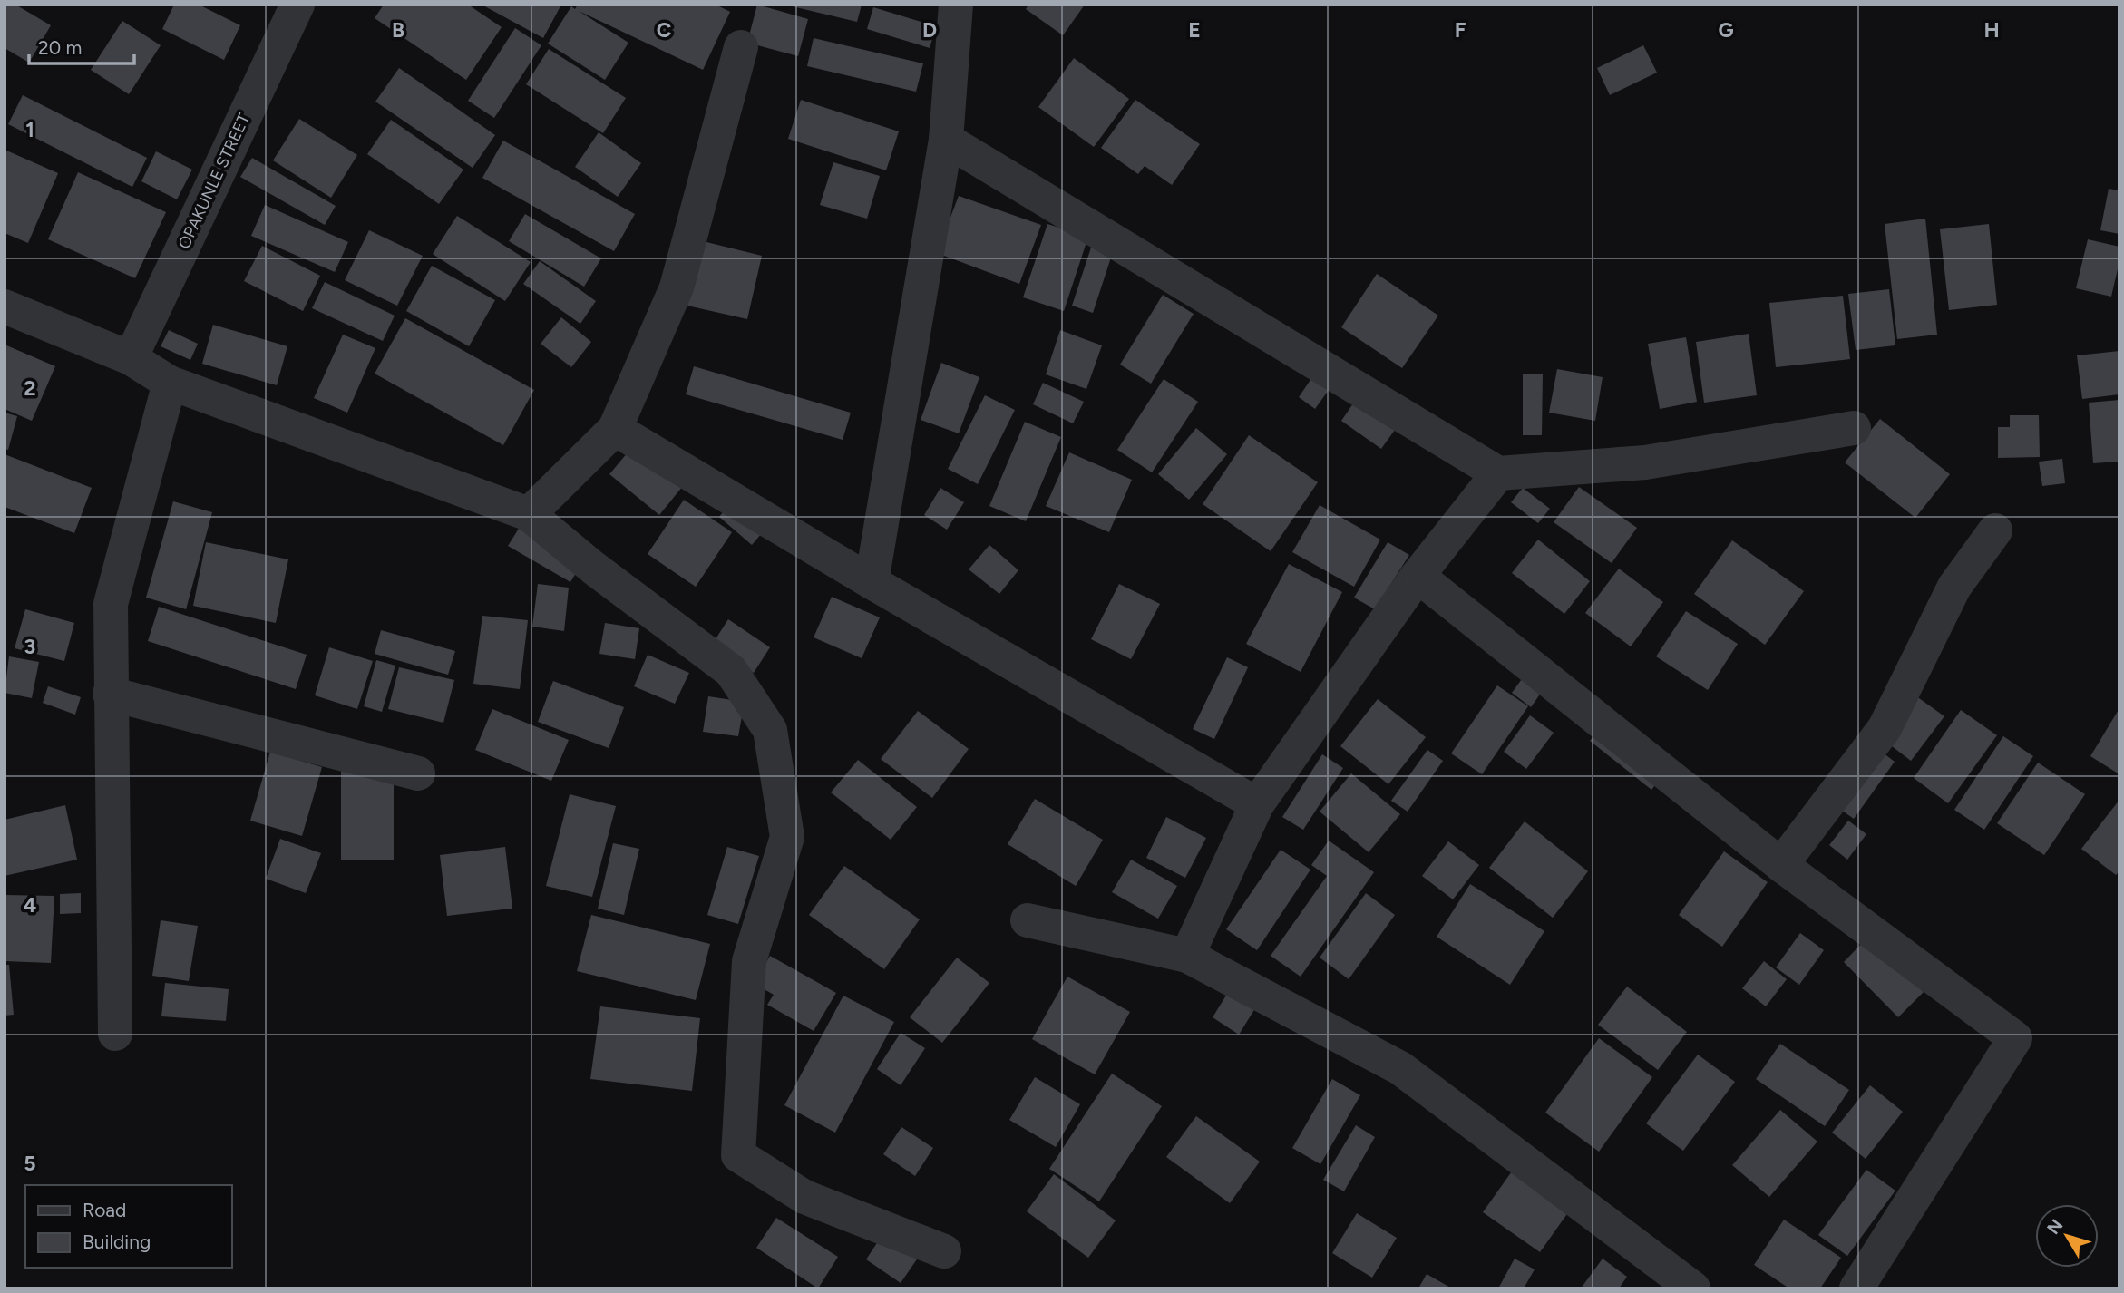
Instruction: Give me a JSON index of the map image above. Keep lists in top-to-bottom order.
{
  "streets": {
    "street": ["OPAKUNLE STREET"]
  },
  "legend": ["Road", "Building"],
  "scale_bar": "20 m",
  "north": "top left",
  "grid": {
    "columns": [
      "B",
      "C",
      "D",
      "E",
      "F",
      "G",
      "H"
    ],
    "rows": [
      "1",
      "2",
      "3",
      "4",
      "5"
    ]
  }
}
